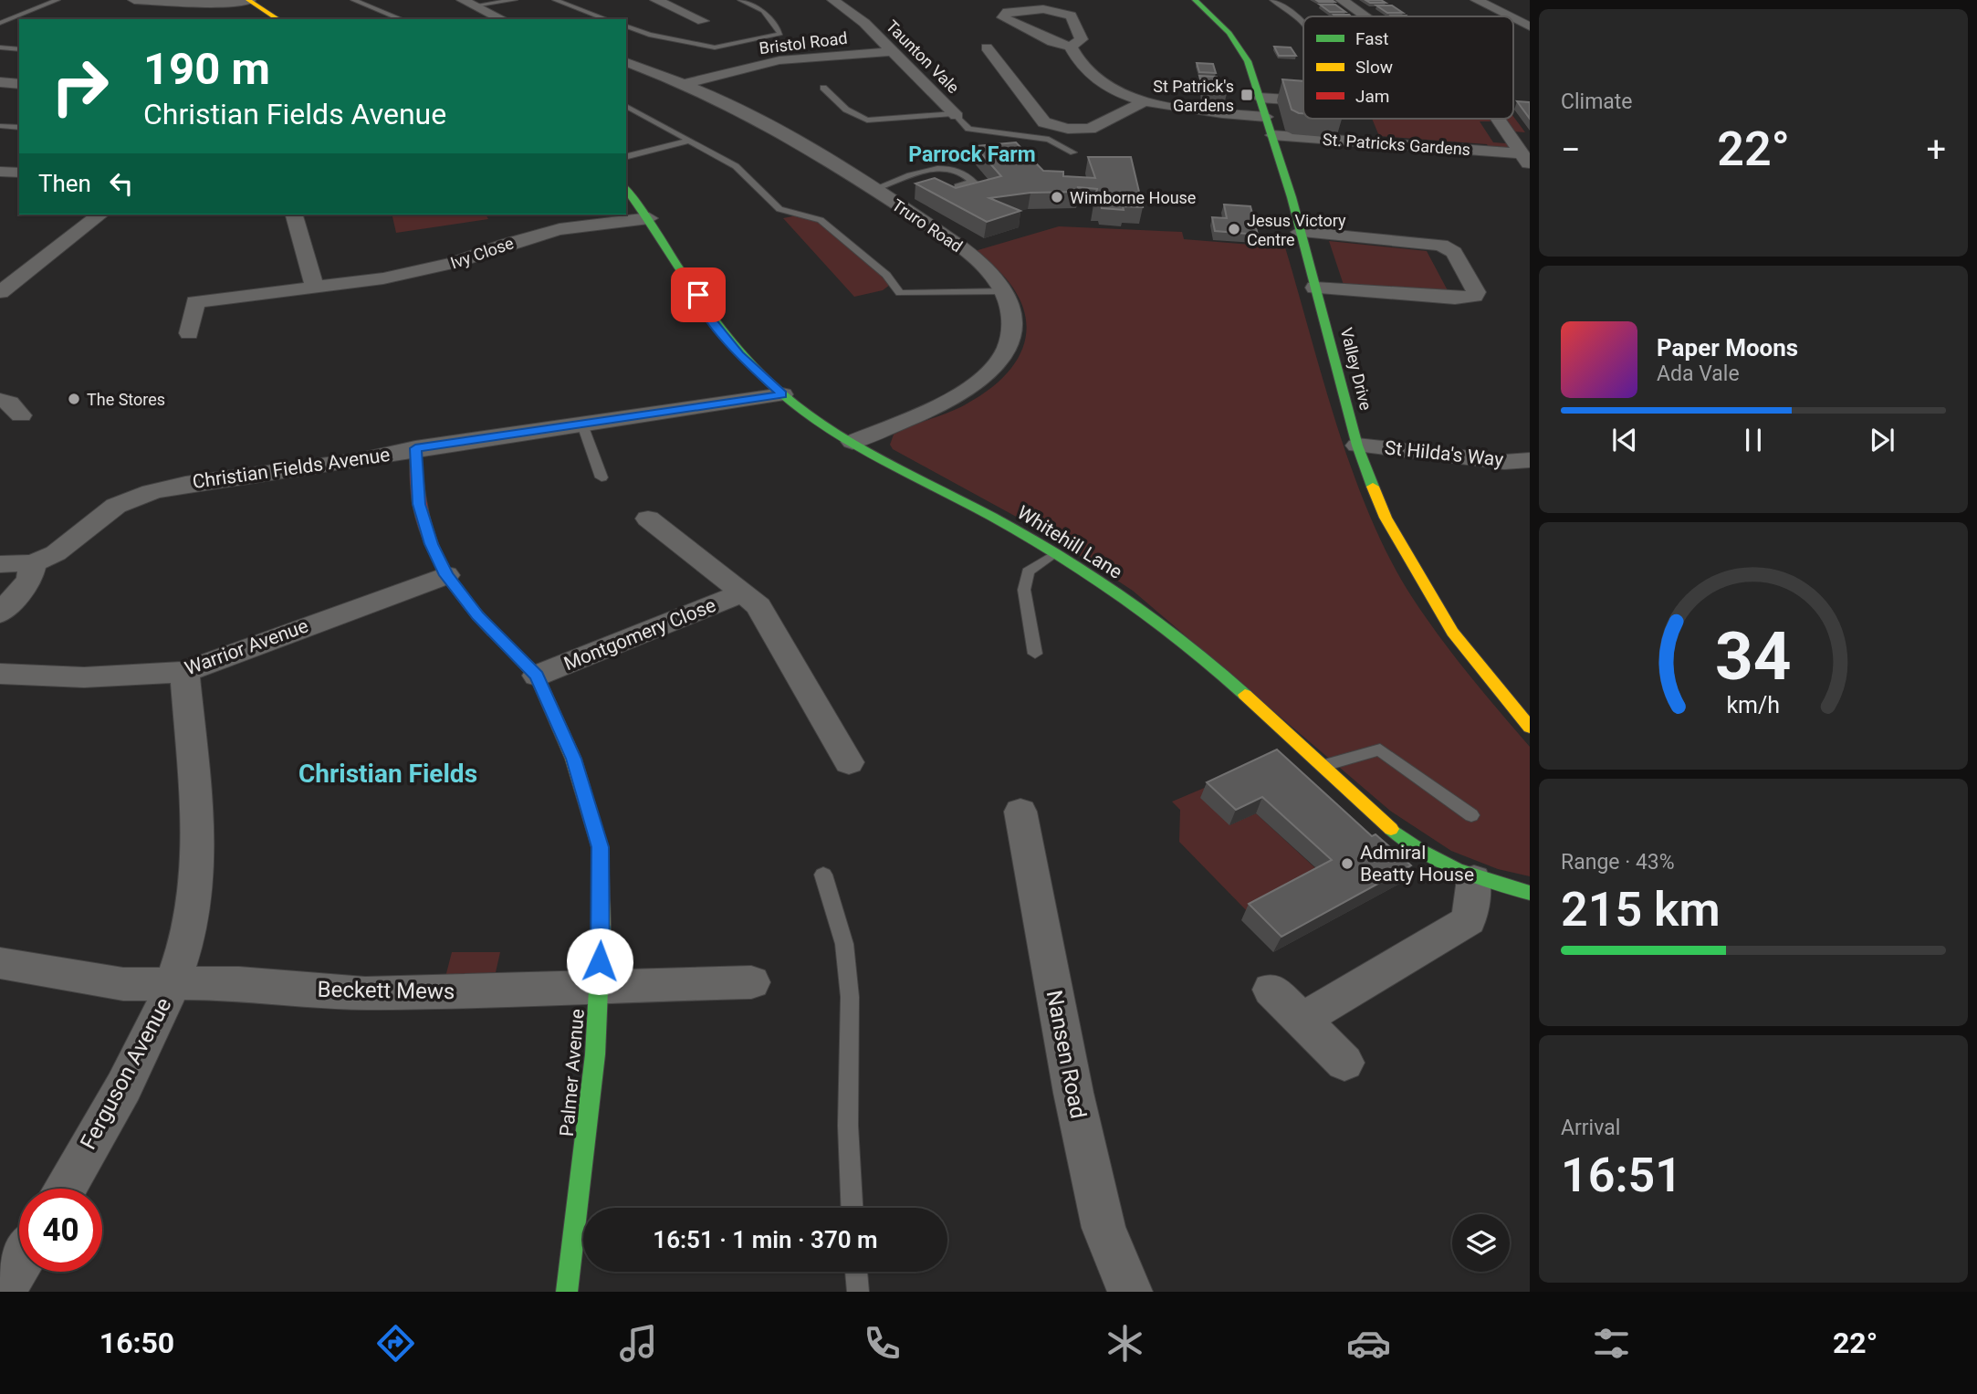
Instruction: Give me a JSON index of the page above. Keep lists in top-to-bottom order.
{
  "streets": {
    "street": [
      "Bristol Road",
      "Taunton Vale",
      "St. Patricks Gardens",
      "Truro Road",
      "Ivy Close",
      "Valley Drive",
      "St Hilda's Way",
      "Christian Fields Avenue",
      "Whitehill Lane",
      "Montgomery Close",
      "Warrior Avenue",
      "Beckett Mews",
      "Nansen Road",
      "Palmer Avenue",
      "Ferguson Avenue"
    ]
  },
  "crossings": [
    ["Bristol Road", "Taunton Vale"],
    ["Bristol Road", "Truro Road"],
    ["St. Patricks Gardens", "Valley Drive"],
    ["Truro Road", "Whitehill Lane"],
    ["Ivy Close", "Whitehill Lane"],
    ["Valley Drive", "St Hilda's Way"],
    ["Christian Fields Avenue", "Whitehill Lane"],
    ["Christian Fields Avenue", "Palmer Avenue"],
    ["Montgomery Close", "Palmer Avenue"],
    ["Warrior Avenue", "Palmer Avenue"],
    ["Warrior Avenue", "Ferguson Avenue"],
    ["Beckett Mews", "Palmer Avenue"],
    ["Beckett Mews", "Ferguson Avenue"]
  ],
  "districts": ["Parrock Farm", "Christian Fields"],
  "places": {
    "transit": ["St Patrick's Gardens"],
    "other": [
      "Wimborne House",
      "Jesus Victory Centre",
      "The Stores",
      "Admiral Beatty House"
    ]
  },
  "legend": ["Fast", "Slow", "Jam"],
  "page": {
    "tile": [
      "Climate",
      ["Range · 43%", "215 km"],
      ["Arrival", "16:51"]
    ],
    "turn": ["190 m", "Christian Fields Avenue"],
    "heat": ["−", "22°", "+"],
    "then": "Then",
    "song": ["Paper Moons", "Ada Vale"],
    "limit": "40",
    "trip": "16:51 · 1 min · 370 m",
    "tabs": ["16:50", "22°"],
    "gauge": ["34", "km/h"]
  }
}
